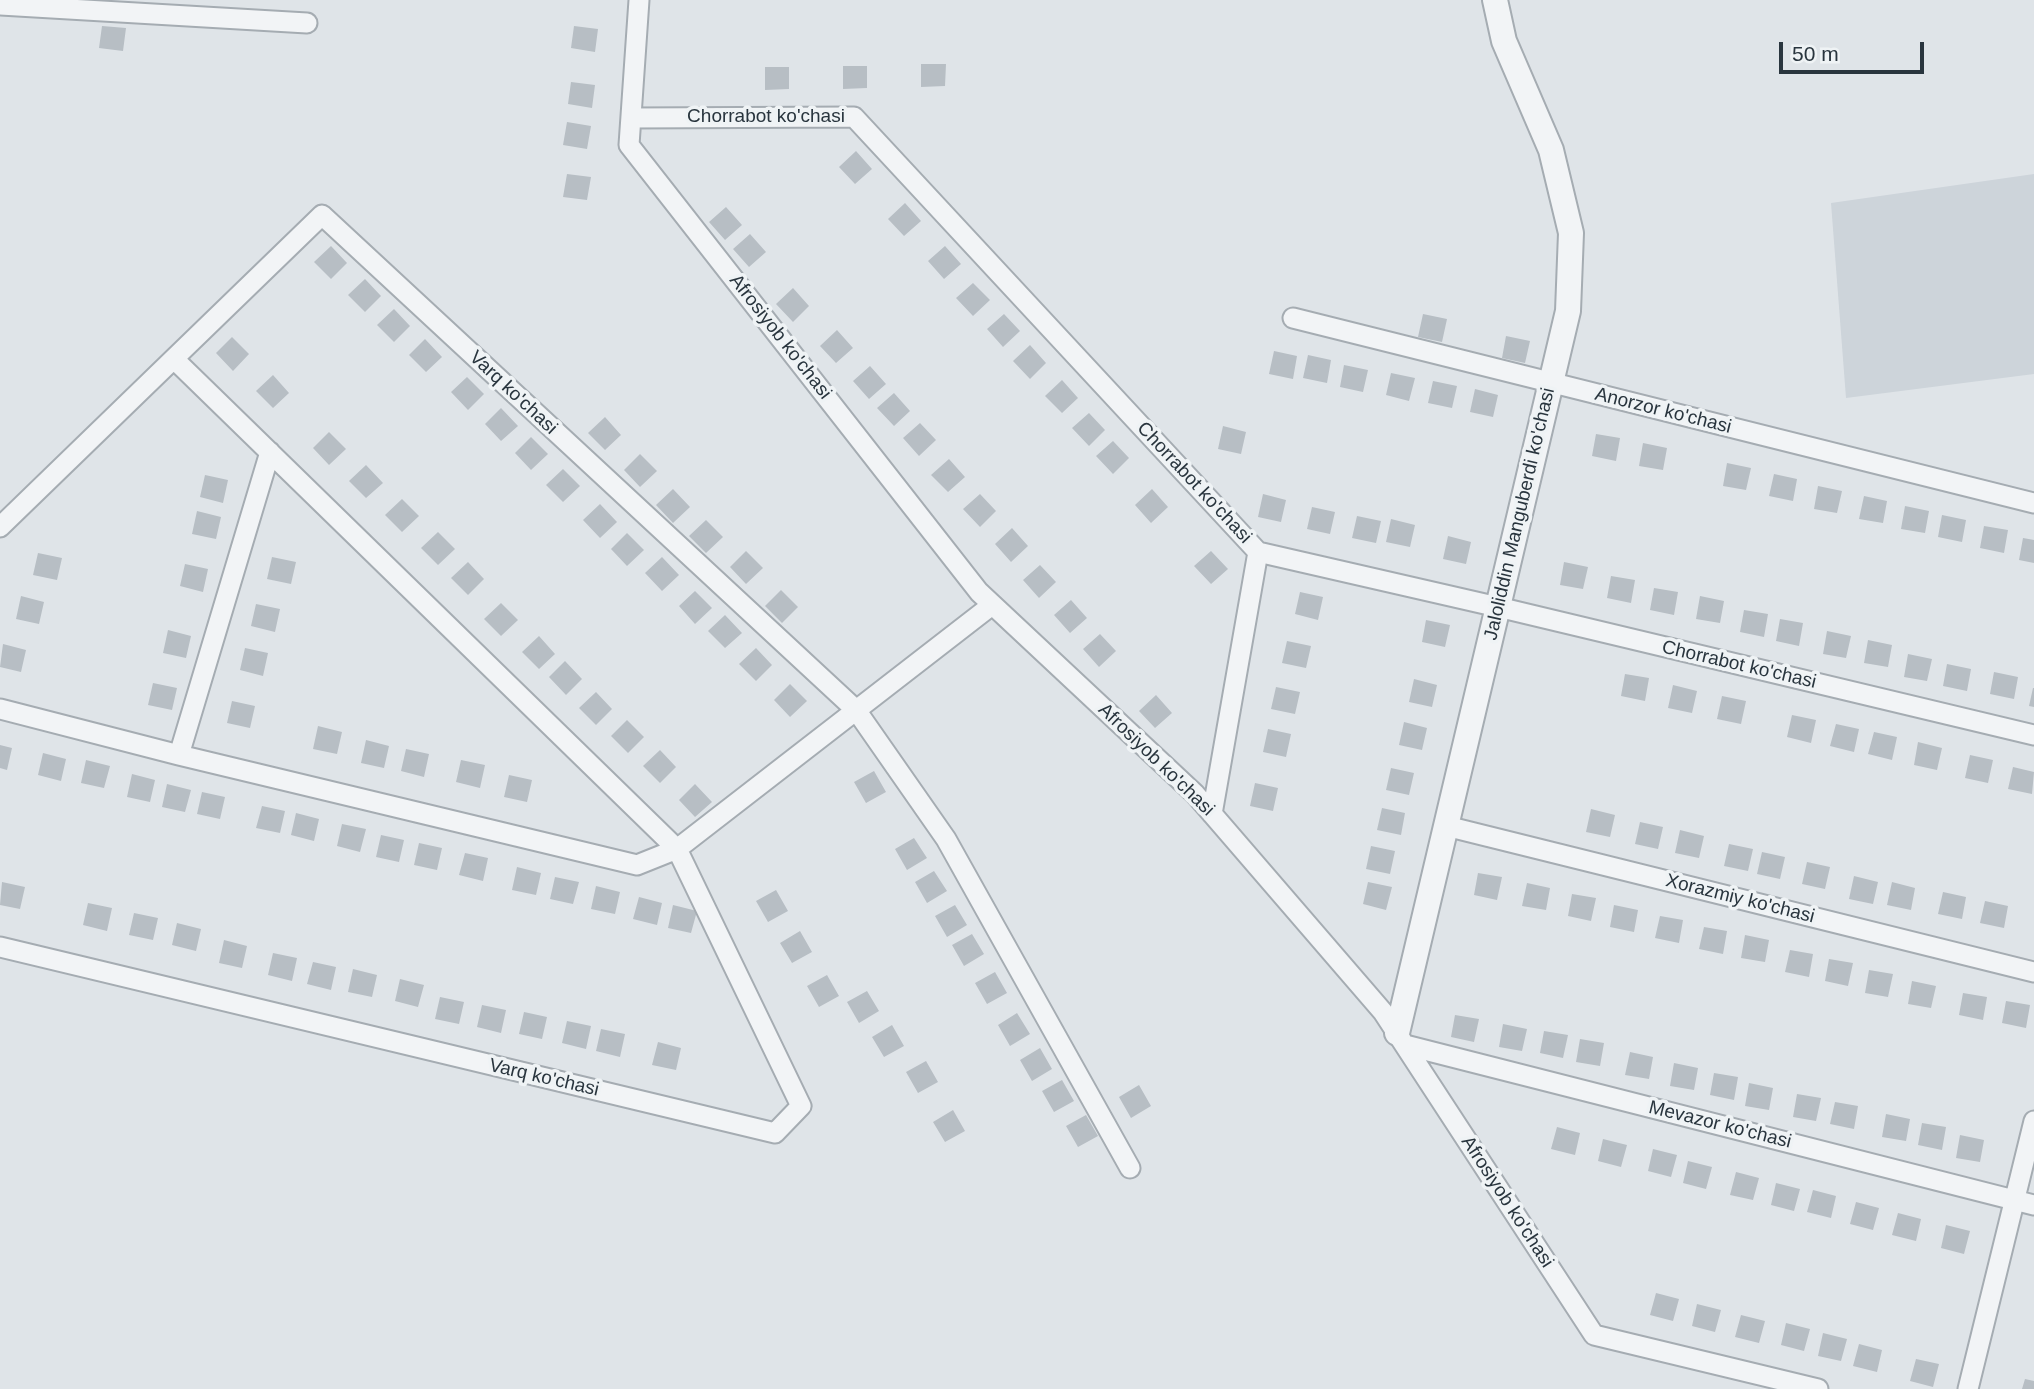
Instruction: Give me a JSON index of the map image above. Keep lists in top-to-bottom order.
{
  "streets": {
    "street": [
      "Chorrabot ko'chasi",
      "Afrosiyob ko'chasi",
      "Varq ko'chasi",
      "Anorzor ko'chasi",
      "Jaloliddin Manguberdi ko'chasi",
      "Xorazmiy ko'chasi",
      "Mevazor ko'chasi"
    ]
  },
  "crossings": [
    ["Chorrabot ko'chasi", "Afrosiyob ko'chasi"],
    ["Chorrabot ko'chasi", "Jaloliddin Manguberdi ko'chasi"],
    ["Afrosiyob ko'chasi", "Jaloliddin Manguberdi ko'chasi"],
    ["Afrosiyob ko'chasi", "Mevazor ko'chasi"],
    ["Anorzor ko'chasi", "Jaloliddin Manguberdi ko'chasi"],
    ["Jaloliddin Manguberdi ko'chasi", "Xorazmiy ko'chasi"],
    ["Jaloliddin Manguberdi ko'chasi", "Mevazor ko'chasi"]
  ],
  "scale_bar": "50 m"
}
